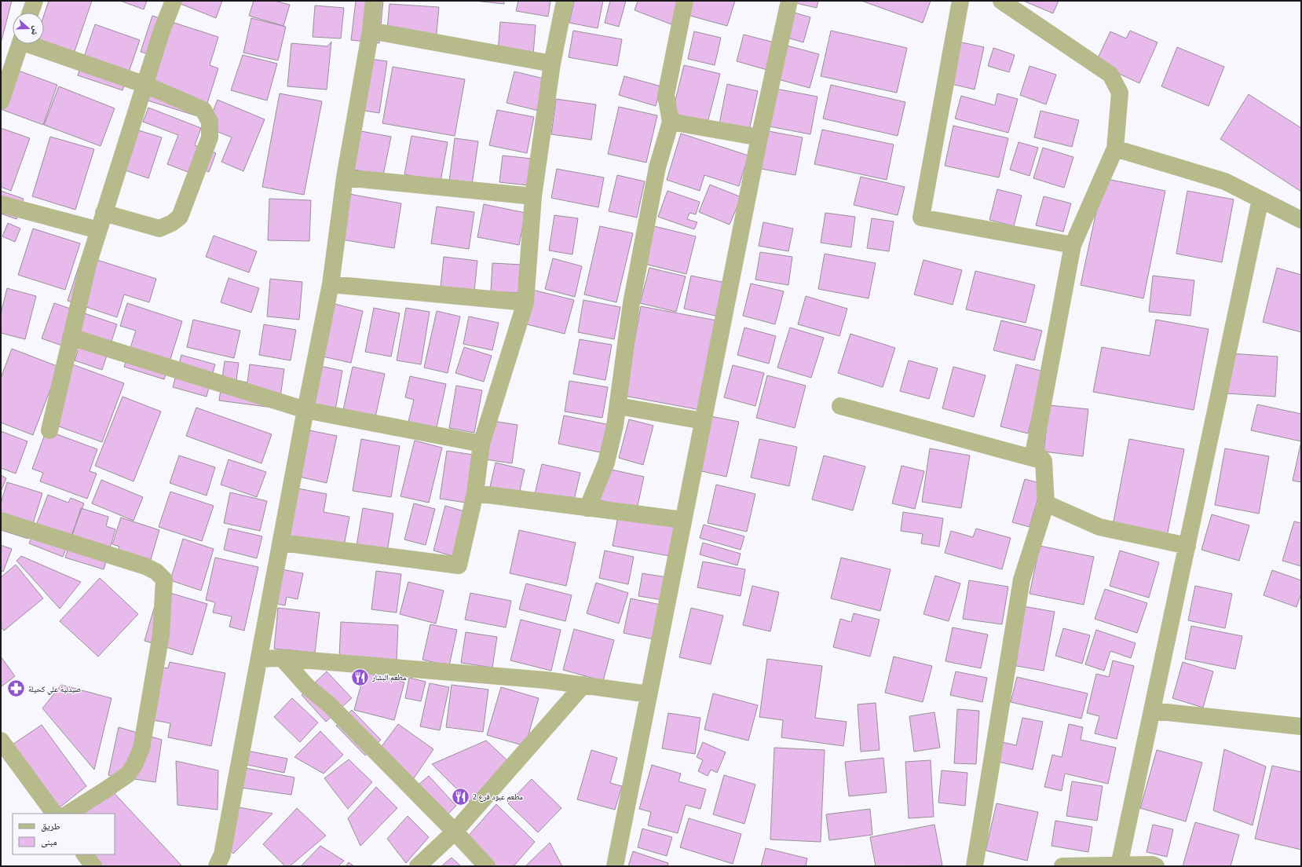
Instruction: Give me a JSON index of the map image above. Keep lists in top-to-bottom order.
{
  "places": {
    "restaurant": ["مطعم البشار", "مطعم عبود فرع 2"],
    "pharmacy": ["صيدلية علي كحيلة"]
  },
  "legend": ["طريق", "مبنى"],
  "north": "right"
}
